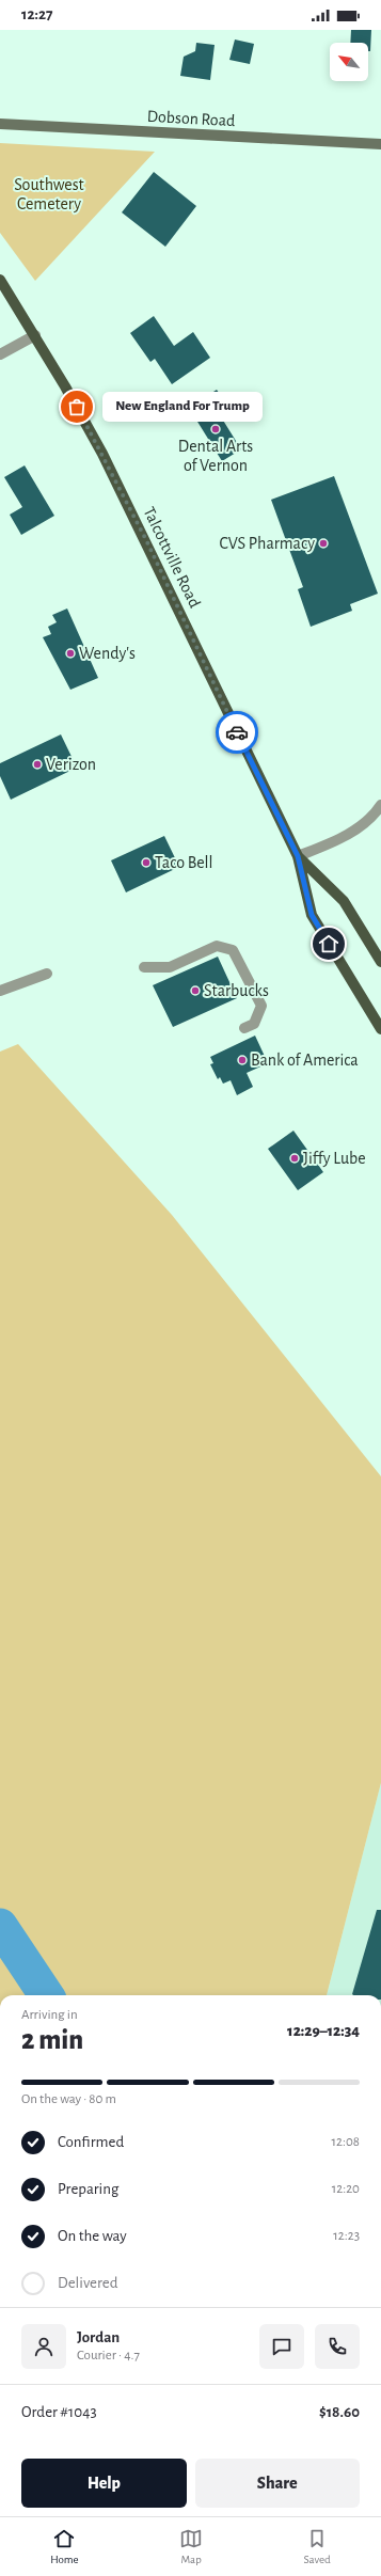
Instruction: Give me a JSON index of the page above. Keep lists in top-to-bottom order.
{
  "streets": {
    "main road": ["Talcottville Road"],
    "street": ["Dobson Road"]
  },
  "parks": ["Southwest Cemetery"],
  "places": [
    "New England For Trump",
    "Dental Arts of Vernon",
    "CVS Pharmacy",
    "Wendy's",
    "Verizon",
    "Taco Bell",
    "Starbucks",
    "Bank of America",
    "Jiffy Lube"
  ],
  "north": "top left",
  "page": {
    "status": "12:27",
    "bubble": "New England For Trump",
    "heading": ["2 min", "Arriving in", "12:29–12:34"],
    "panel": [
      "Jordan",
      "Courier · 4.7",
      "Order #1043",
      "$18.60"
    ],
    "bar": "On the way · 80 m",
    "list": [
      ["Confirmed", "12:08"],
      ["Preparing", "12:20"],
      ["On the way", "12:23"],
      "Delivered"
    ],
    "buttons": ["Help", "Share"],
    "tabs": ["Home", "Map", "Saved"]
  }
}
